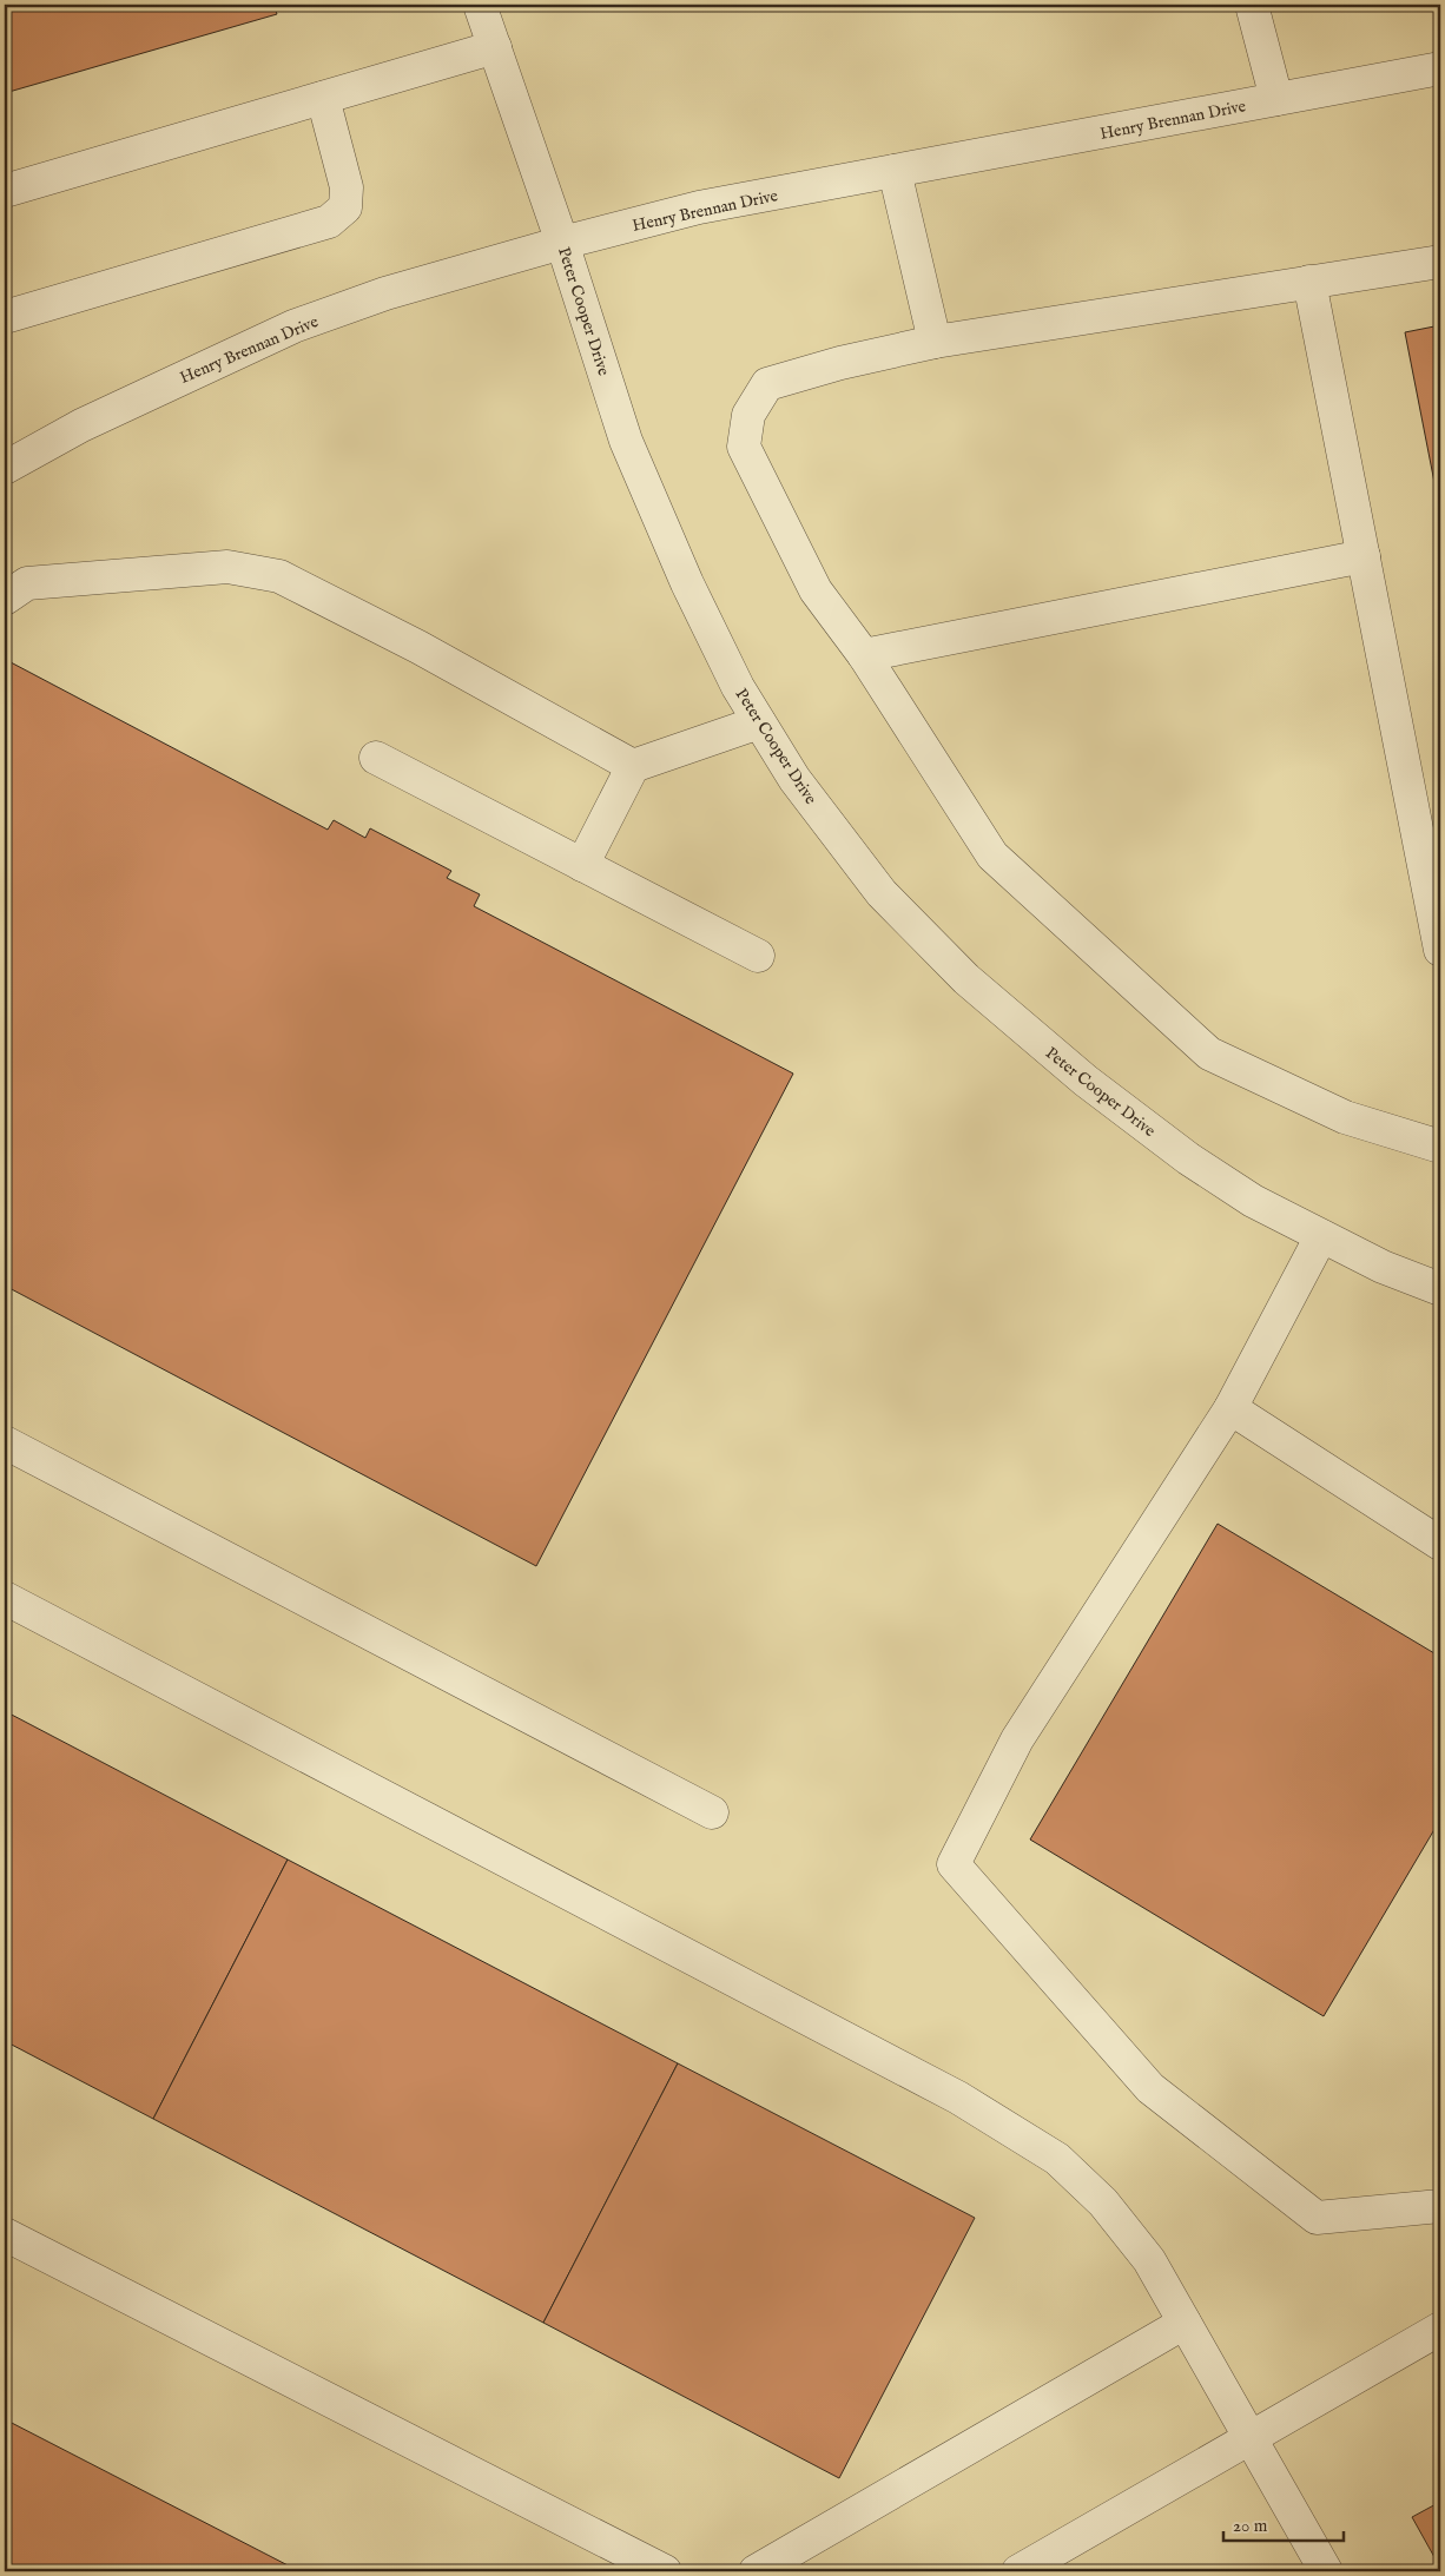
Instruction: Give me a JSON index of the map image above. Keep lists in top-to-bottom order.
{
  "streets": {
    "street": ["Henry Brennan Drive", "Peter Cooper Drive"]
  },
  "crossings": [
    ["Henry Brennan Drive", "Peter Cooper Drive"]
  ],
  "scale_bar": "20 m"
}
